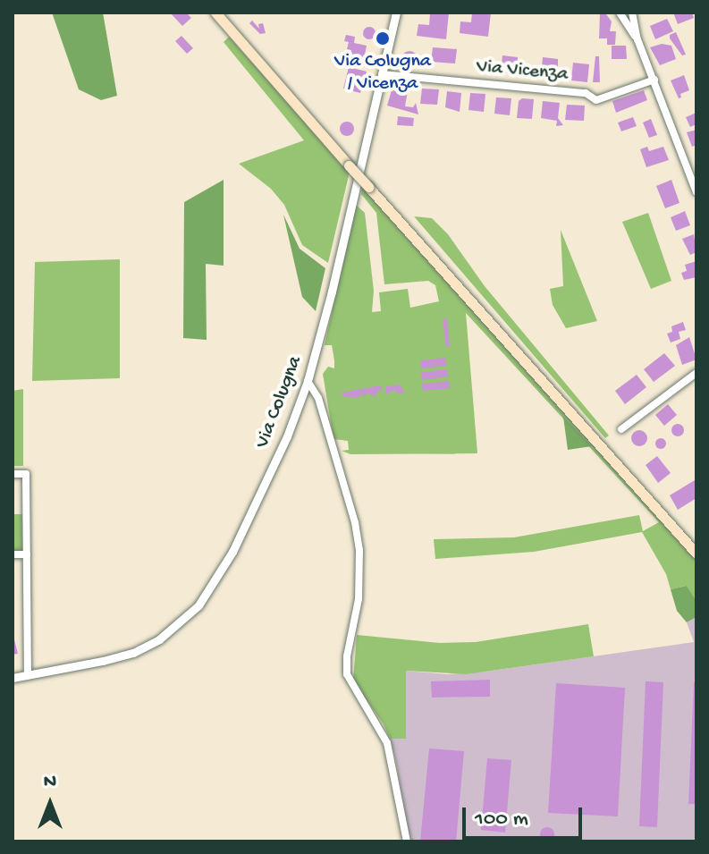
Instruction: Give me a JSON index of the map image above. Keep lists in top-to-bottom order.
{
  "streets": {
    "street": ["Via Vicenza", "Via Colugna"]
  },
  "crossings": [
    ["Via Vicenza", "Via Colugna"]
  ],
  "places": ["Via Colugna / Vicenza"],
  "scale_bar": "100 m",
  "north": "top"
}
